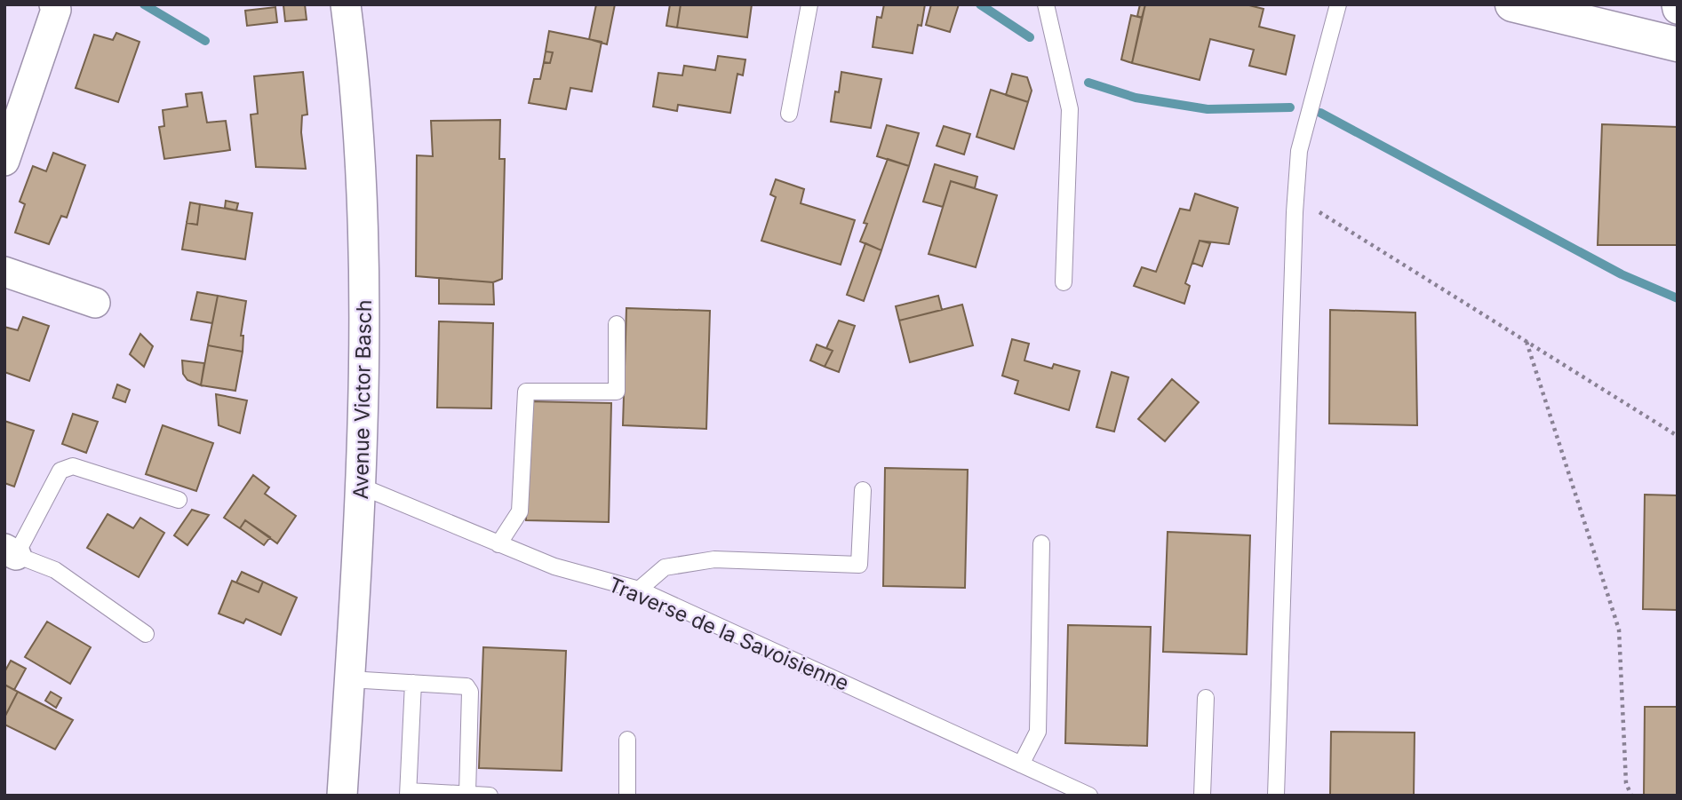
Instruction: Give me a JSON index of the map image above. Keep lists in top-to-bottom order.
{
  "streets": {
    "street": ["Avenue Victor Basch"],
    "lane": ["Traverse de la Savoisienne"]
  },
  "crossings": [
    ["Avenue Victor Basch", "Traverse de la Savoisienne"]
  ]
}
